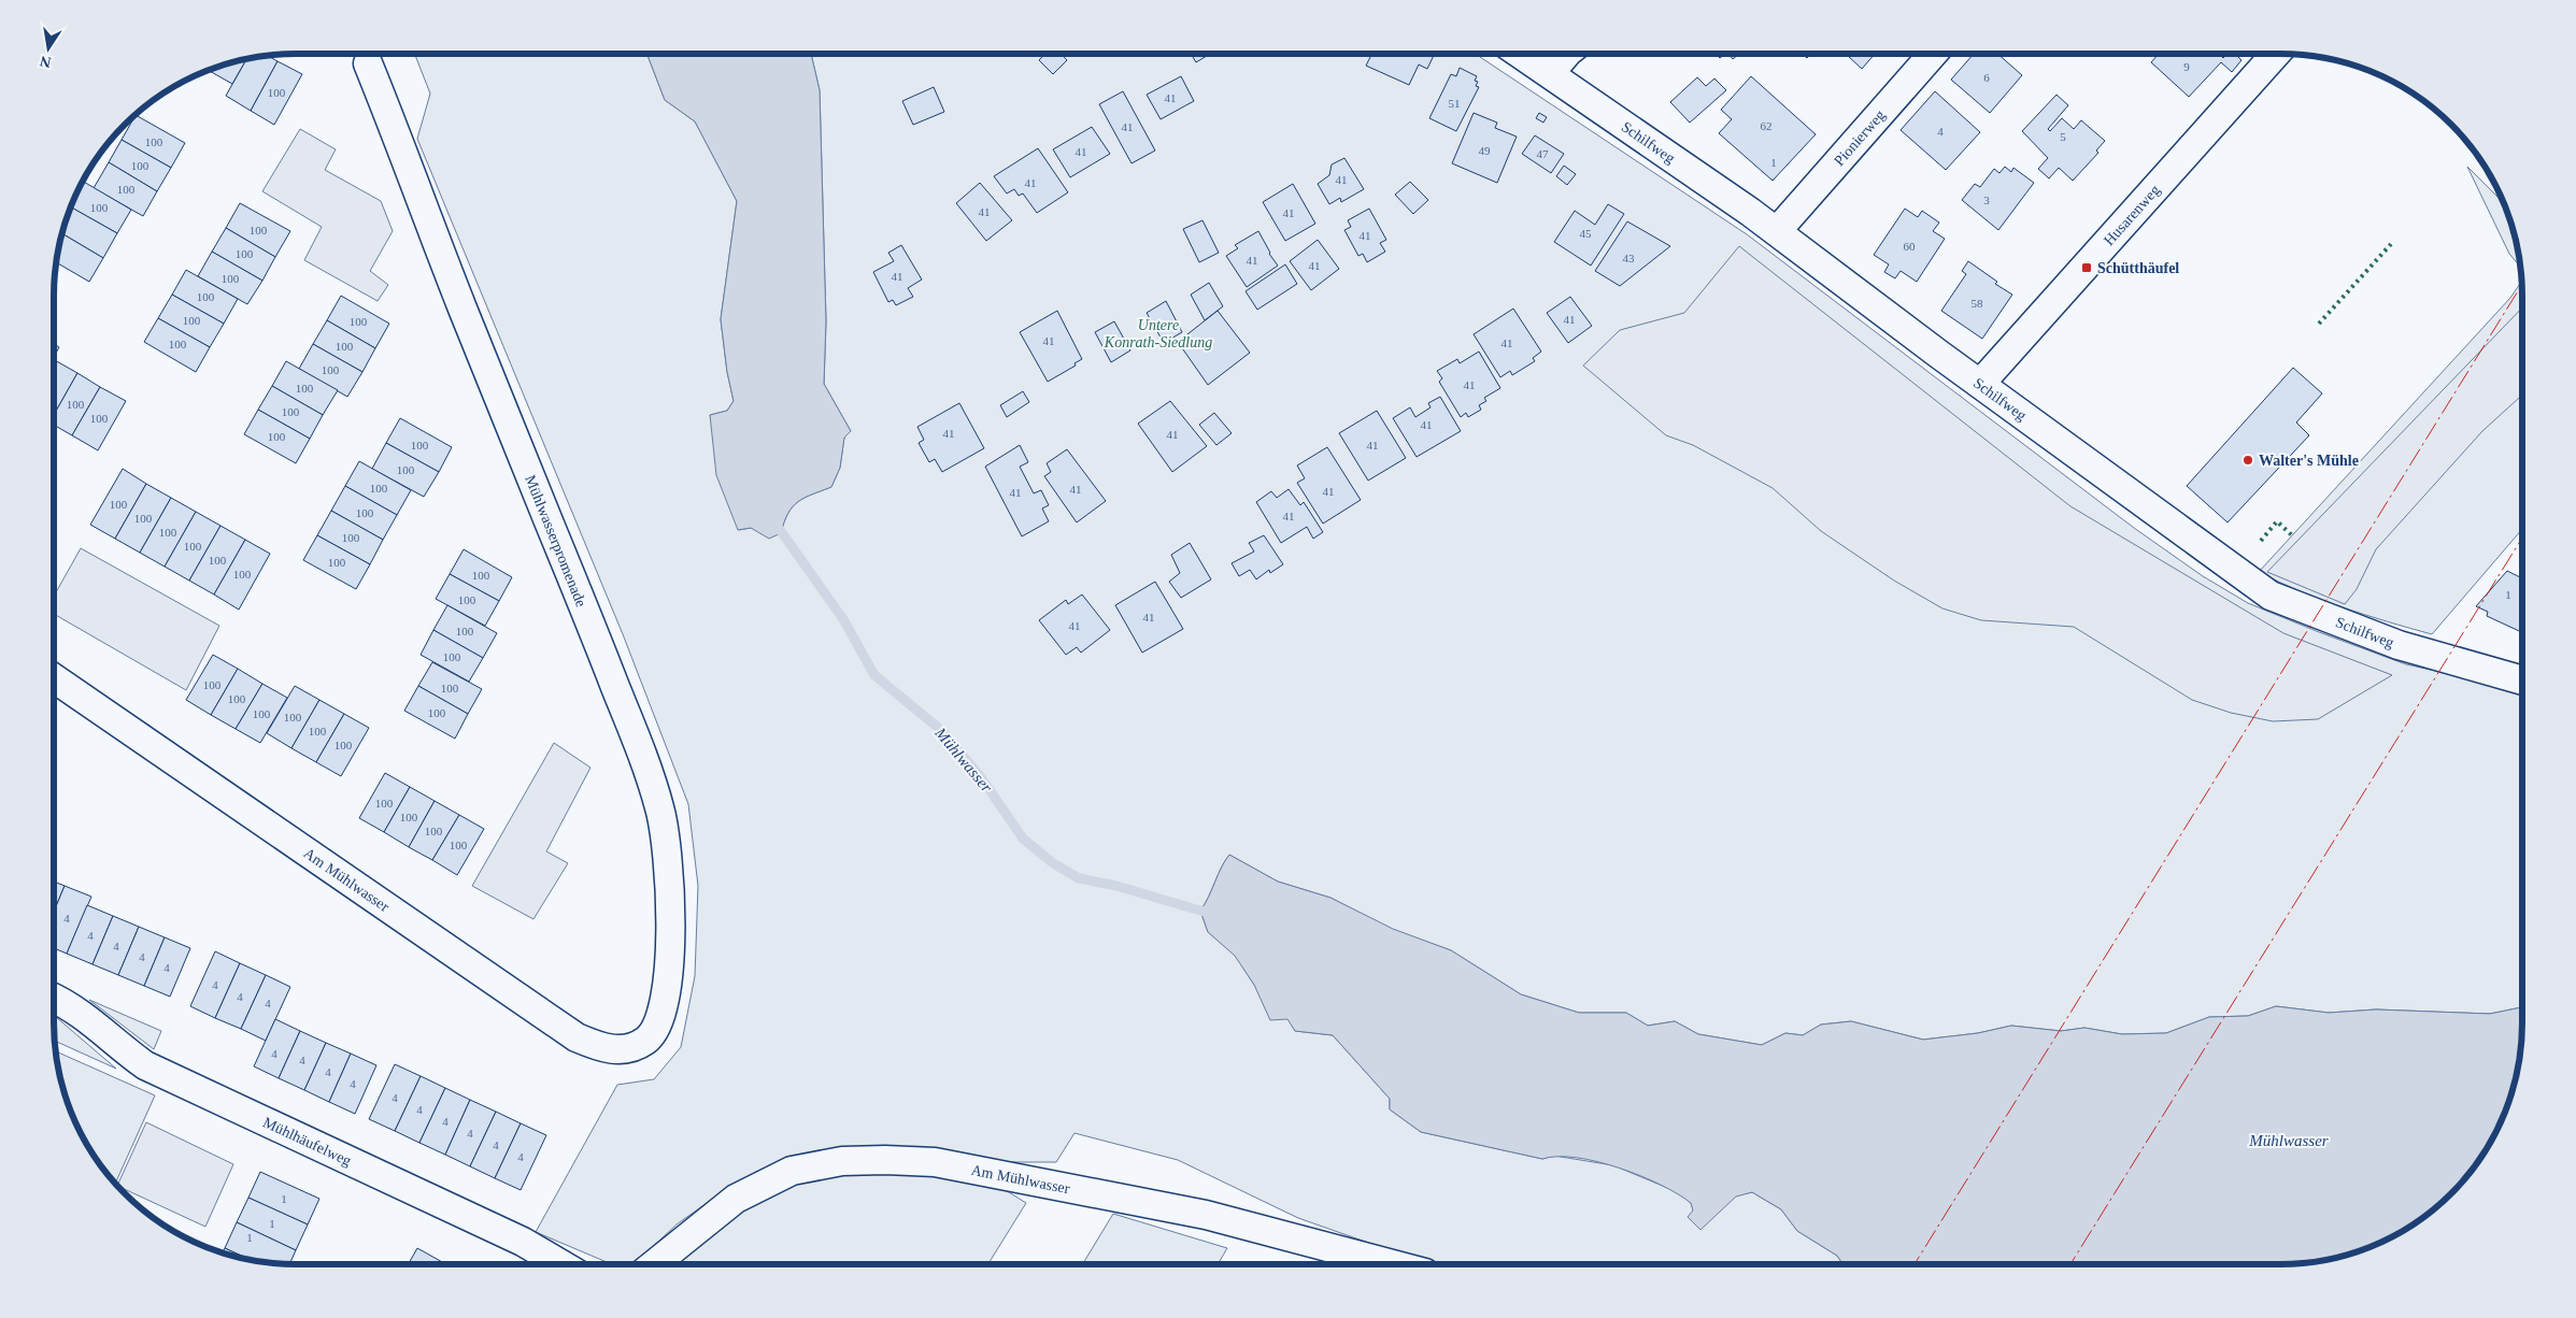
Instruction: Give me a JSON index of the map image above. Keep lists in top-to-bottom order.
{
  "streets": {
    "street": [
      "Pionierweg",
      "Schilfweg",
      "Husarenweg",
      "Mühlwasserpromenade",
      "Am Mühlwasser",
      "Mühlhäufelweg"
    ]
  },
  "crossings": [
    ["Pionierweg", "Schilfweg"],
    ["Schilfweg", "Husarenweg"],
    ["Mühlwasserpromenade", "Am Mühlwasser"]
  ],
  "water": ["Mühlwasser"],
  "parks": ["Untere Konrath-Siedlung"],
  "places": {
    "transit": ["Schütthäufel"],
    "other": ["Walter's Mühle"]
  },
  "house_numbers": [
    "9",
    "6",
    "100",
    "41",
    "51",
    "62",
    "41",
    "4",
    "5",
    "100",
    "49",
    "41",
    "47",
    "1",
    "100",
    "41",
    "41",
    "100",
    "3",
    "100",
    "41",
    "41",
    "100",
    "45",
    "41",
    "60",
    "100",
    "43",
    "41",
    "41",
    "41",
    "100",
    "100",
    "58",
    "41",
    "100",
    "100",
    "41",
    "41",
    "100",
    "100",
    "100",
    "41",
    "100",
    "100",
    "100",
    "100",
    "41",
    "41",
    "41",
    "100",
    "100",
    "41",
    "100",
    "100",
    "41",
    "41",
    "41",
    "100",
    "100",
    "41",
    "100",
    "100",
    "100",
    "100",
    "100",
    "100",
    "100",
    "100",
    "1",
    "100",
    "41",
    "41",
    "100",
    "100",
    "100",
    "100",
    "100",
    "100",
    "100",
    "100",
    "100",
    "100",
    "100",
    "100",
    "100",
    "100",
    "4",
    "4",
    "4",
    "4",
    "4",
    "4",
    "4",
    "4",
    "4",
    "4",
    "4",
    "4",
    "4",
    "4",
    "4",
    "4",
    "4",
    "4",
    "1",
    "1",
    "1"
  ],
  "north": "bottom"
}
